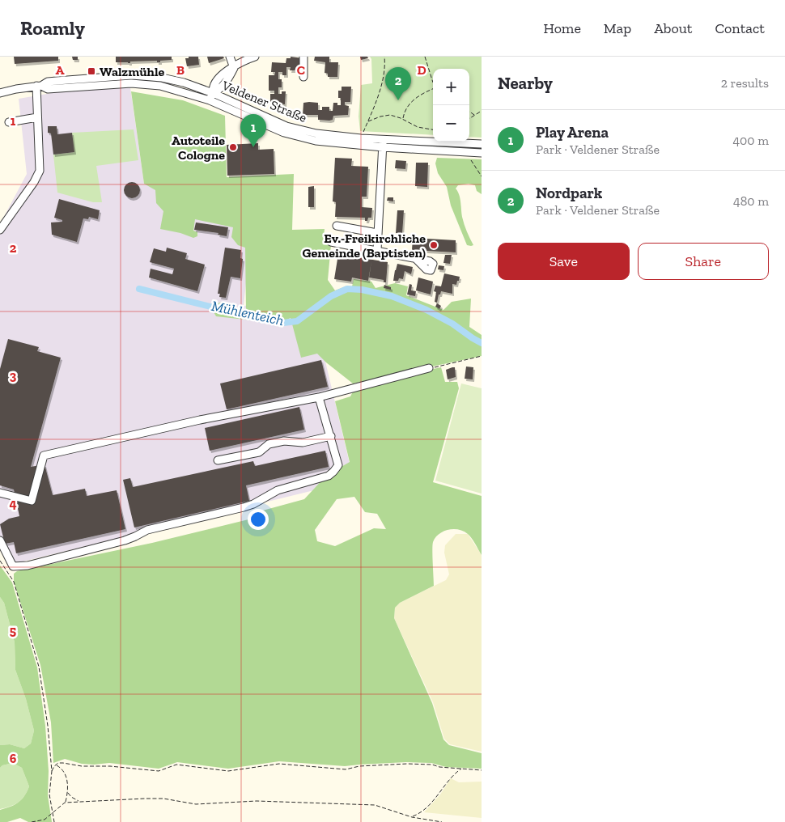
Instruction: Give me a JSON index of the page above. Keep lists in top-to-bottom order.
{
  "streets": {
    "street": ["Veldener Straße"]
  },
  "water": ["Mühlenteich"],
  "places": {
    "transit": ["Walzmühle"],
    "other": ["Autoteile Cologne", "Ev.-Freikirchliche Gemeinde (Baptisten)"]
  },
  "page": {
    "header": "Roamly",
    "nav": [
      "Home",
      "Map",
      "About",
      "Contact"
    ],
    "heading": ["Nearby", "2 results"],
    "pins": ["2", "1"],
    "map_buttons": ["+", "−"],
    "list": [
      {
        "mark": "1",
        "name": "Play Arena",
        "note": "Park · Veldener Straße",
        "value": "400 m"
      },
      {
        "mark": "2",
        "name": "Nordpark",
        "note": "Park · Veldener Straße",
        "value": "480 m"
      }
    ],
    "buttons": ["Save", "Share"]
  },
  "grid": {
    "columns": [
      "A",
      "B",
      "C",
      "D"
    ],
    "rows": [
      "1",
      "2",
      "3",
      "4",
      "5",
      "6"
    ]
  }
}
